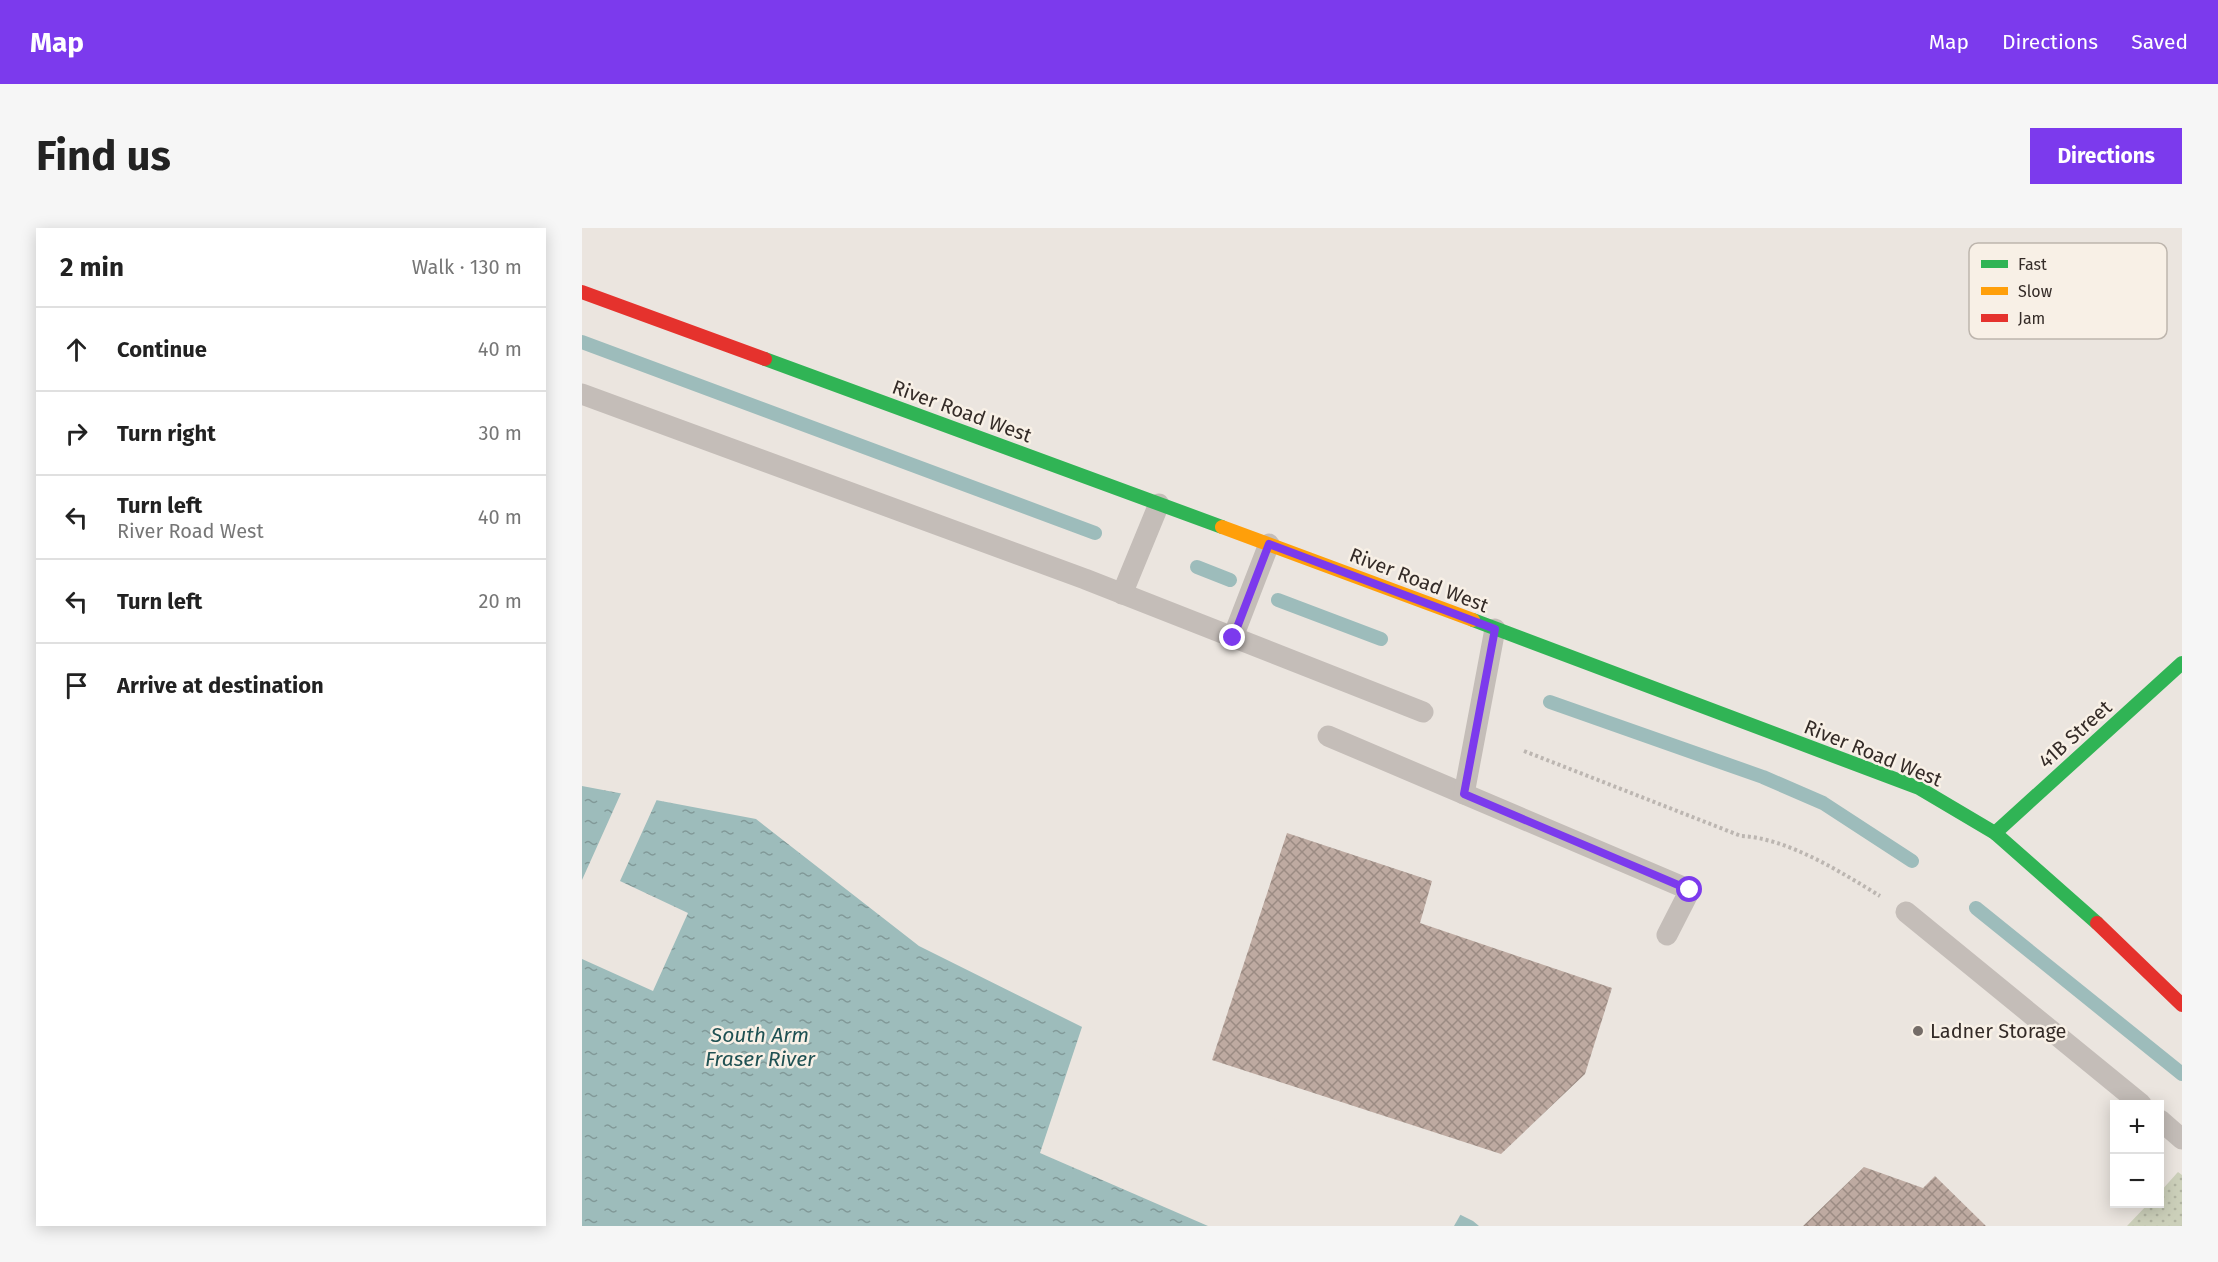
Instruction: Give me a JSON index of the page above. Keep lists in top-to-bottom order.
{
  "streets": {
    "street": ["River Road West", "41B Street"]
  },
  "crossings": [
    ["River Road West", "41B Street"]
  ],
  "water": ["South Arm Fraser River"],
  "places": ["Ladner Storage"],
  "legend": ["Fast", "Slow", "Jam"],
  "page": {
    "header": "Map",
    "nav": ["Map", "Directions", "Saved"],
    "buttons": "Directions",
    "title": "Find us",
    "heading": ["2 min", "Walk · 130 m"],
    "list": [
      ["Continue", "40 m"],
      ["Turn right", "30 m"],
      ["Turn left", "River Road West", "40 m"],
      ["Turn left", "20 m"],
      "Arrive at destination"
    ],
    "map_buttons": ["+", "−"]
  }
}
